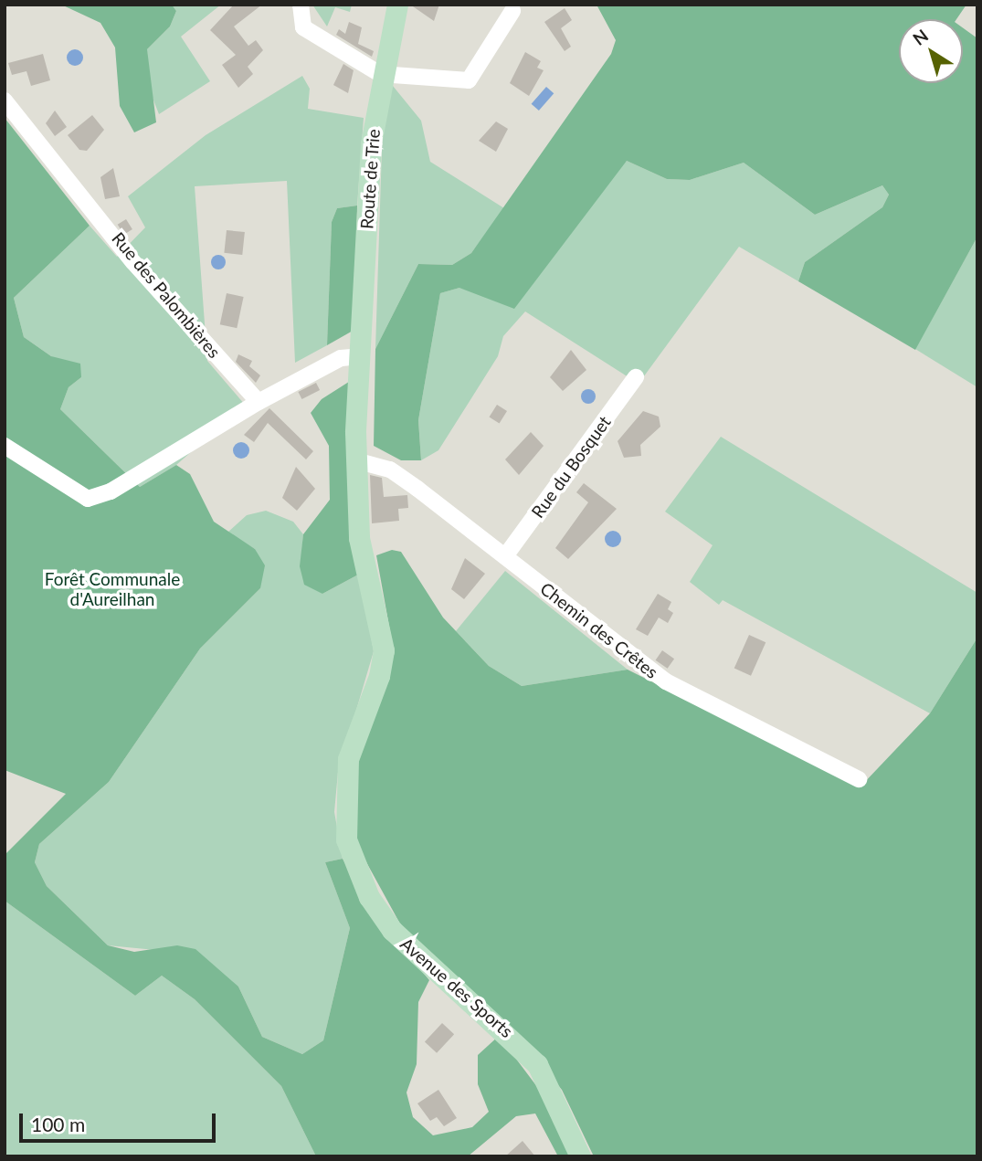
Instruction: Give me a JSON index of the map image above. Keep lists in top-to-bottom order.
{
  "streets": {
    "main road": ["Route de Trie", "Avenue des Sports"],
    "street": ["Rue des Palombières", "Rue du Bosquet", "Chemin des Crêtes"]
  },
  "crossings": [
    ["Route de Trie", "Chemin des Crêtes"],
    ["Route de Trie", "Avenue des Sports"],
    ["Rue du Bosquet", "Chemin des Crêtes"],
    ["Chemin des Crêtes", "Avenue des Sports"]
  ],
  "parks": ["Forêt Communale d'Aureilhan"],
  "scale_bar": "100 m",
  "north": "top left"
}
